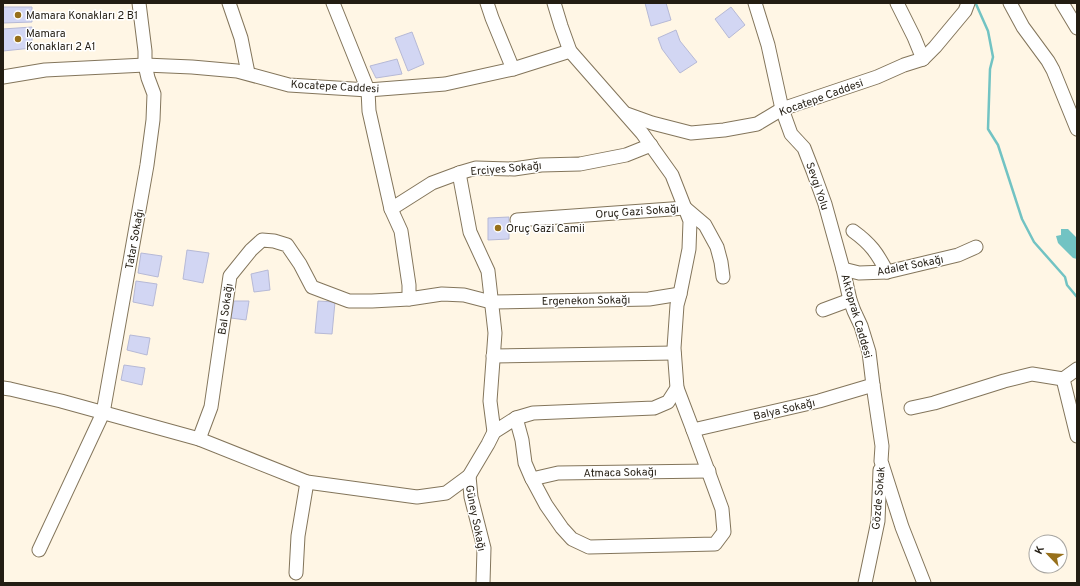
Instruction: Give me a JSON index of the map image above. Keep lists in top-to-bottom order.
{
  "streets": {
    "street": [
      "Kocatepe Caddesi",
      "Erciyes Sokağı",
      "Sevgi Yolu",
      "Oruç Gazi Sokağı",
      "Tatar Sokağı",
      "Adalet Sokağı",
      "Ergenekon Sokağı",
      "Bal Sokağı",
      "Aktoprak Caddesi",
      "Balya Sokağı",
      "Atmaca Sokağı",
      "Gözde Sokak",
      "Güney Sokağı"
    ]
  },
  "crossings": [
    ["Kocatepe Caddesi", "Sevgi Yolu"],
    ["Kocatepe Caddesi", "Tatar Sokağı"],
    ["Sevgi Yolu", "Adalet Sokağı"],
    ["Sevgi Yolu", "Aktoprak Caddesi"],
    ["Adalet Sokağı", "Aktoprak Caddesi"],
    ["Ergenekon Sokağı", "Bal Sokağı"],
    ["Aktoprak Caddesi", "Balya Sokağı"],
    ["Aktoprak Caddesi", "Gözde Sokak"]
  ],
  "places": ["Mamara Konakları 2 B1", "Mamara Konakları 2 A1", "Oruç Gazi Camii"],
  "north": "top left"
}
